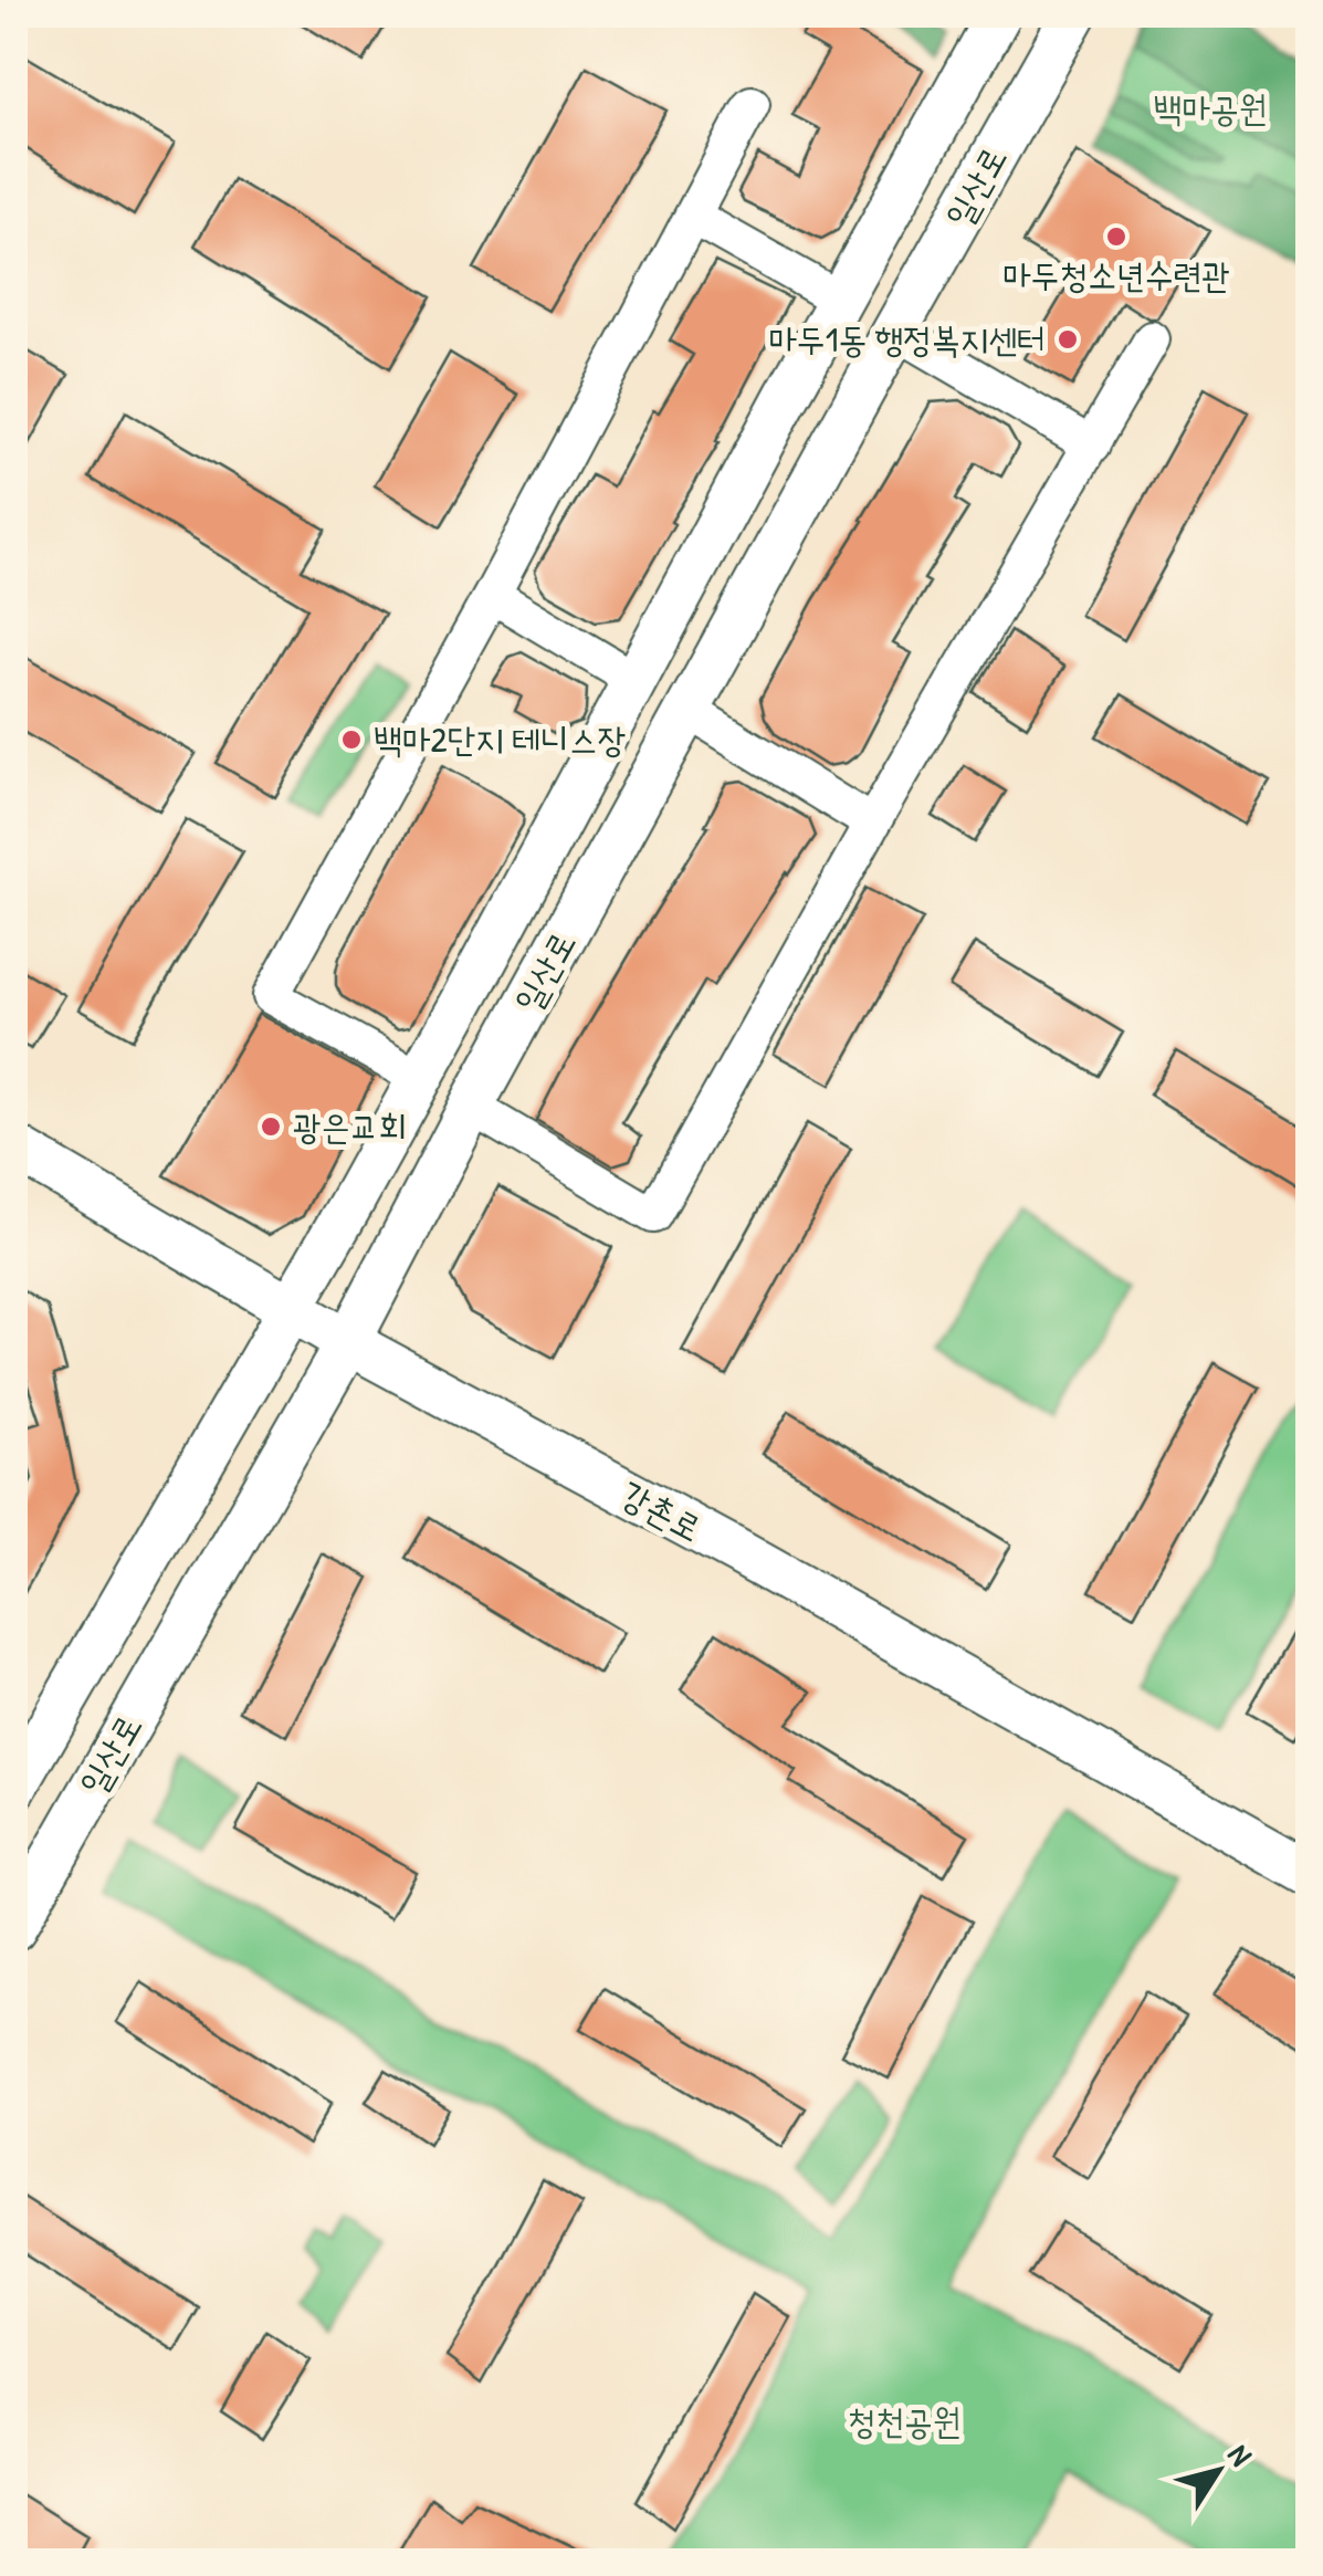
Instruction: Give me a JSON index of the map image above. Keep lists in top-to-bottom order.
{
  "streets": {
    "main road": ["일산로", "강촌로"]
  },
  "crossings": [
    ["일산로", "강촌로"]
  ],
  "parks": ["백마공원", "청천공원"],
  "places": [
    "마두청소년수련관",
    "마두1동 행정복지센터",
    "백마2단지 테니스장",
    "광은교회"
  ],
  "north": "top right"
}
